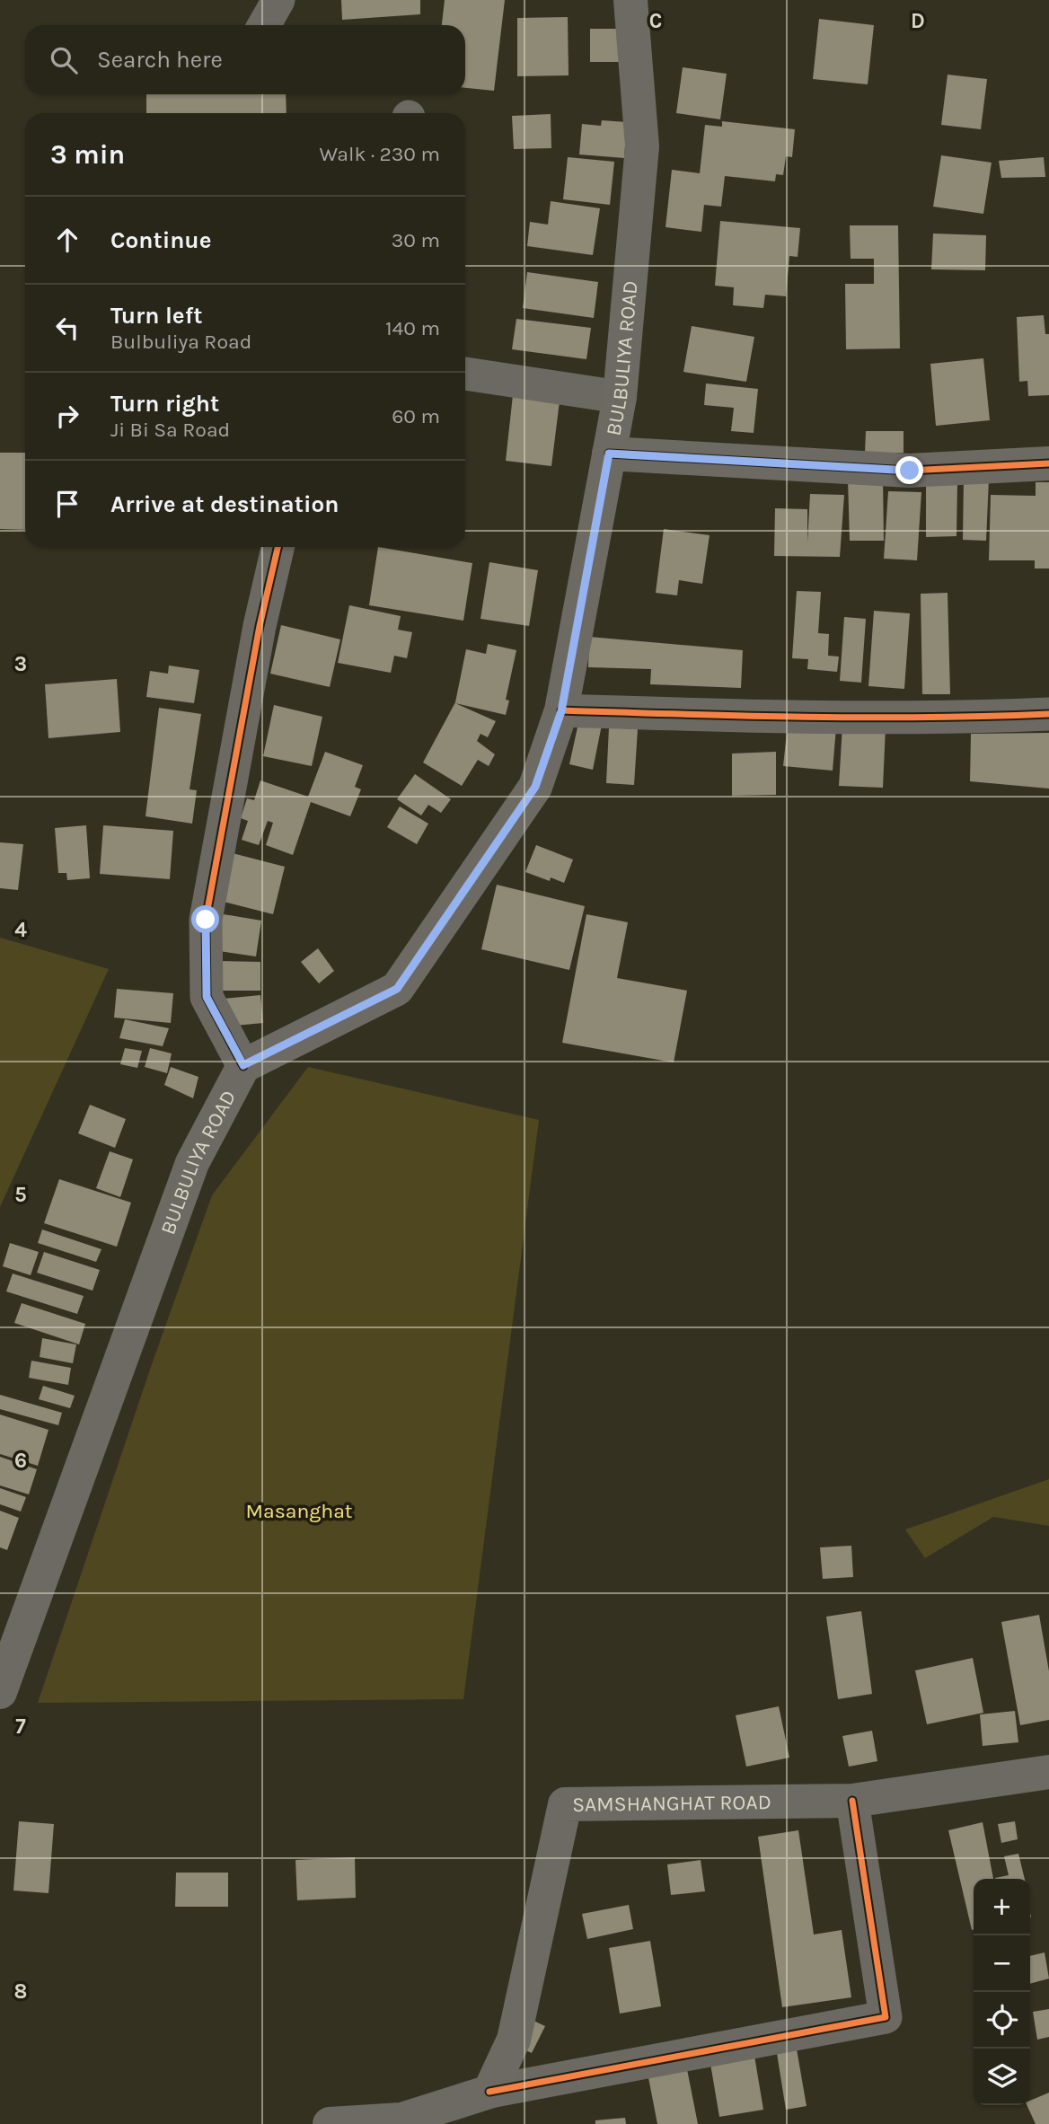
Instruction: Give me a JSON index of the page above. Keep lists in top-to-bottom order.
{
  "streets": {
    "main road": ["BULBULIYA ROAD", "SAMSHANGHAT ROAD"]
  },
  "parks": ["Masanghat"],
  "page": {
    "search": "Search here",
    "heading": ["3 min", "Walk · 230 m"],
    "list": [
      ["Continue", "30 m"],
      ["Turn left", "Bulbuliya Road", "140 m"],
      ["Turn right", "Ji Bi Sa Road", "60 m"],
      "Arrive at destination"
    ],
    "map_buttons": ["+", "−"]
  },
  "grid": {
    "columns": ["C", "D"],
    "rows": [
      "3",
      "4",
      "5",
      "6",
      "7",
      "8"
    ]
  }
}
